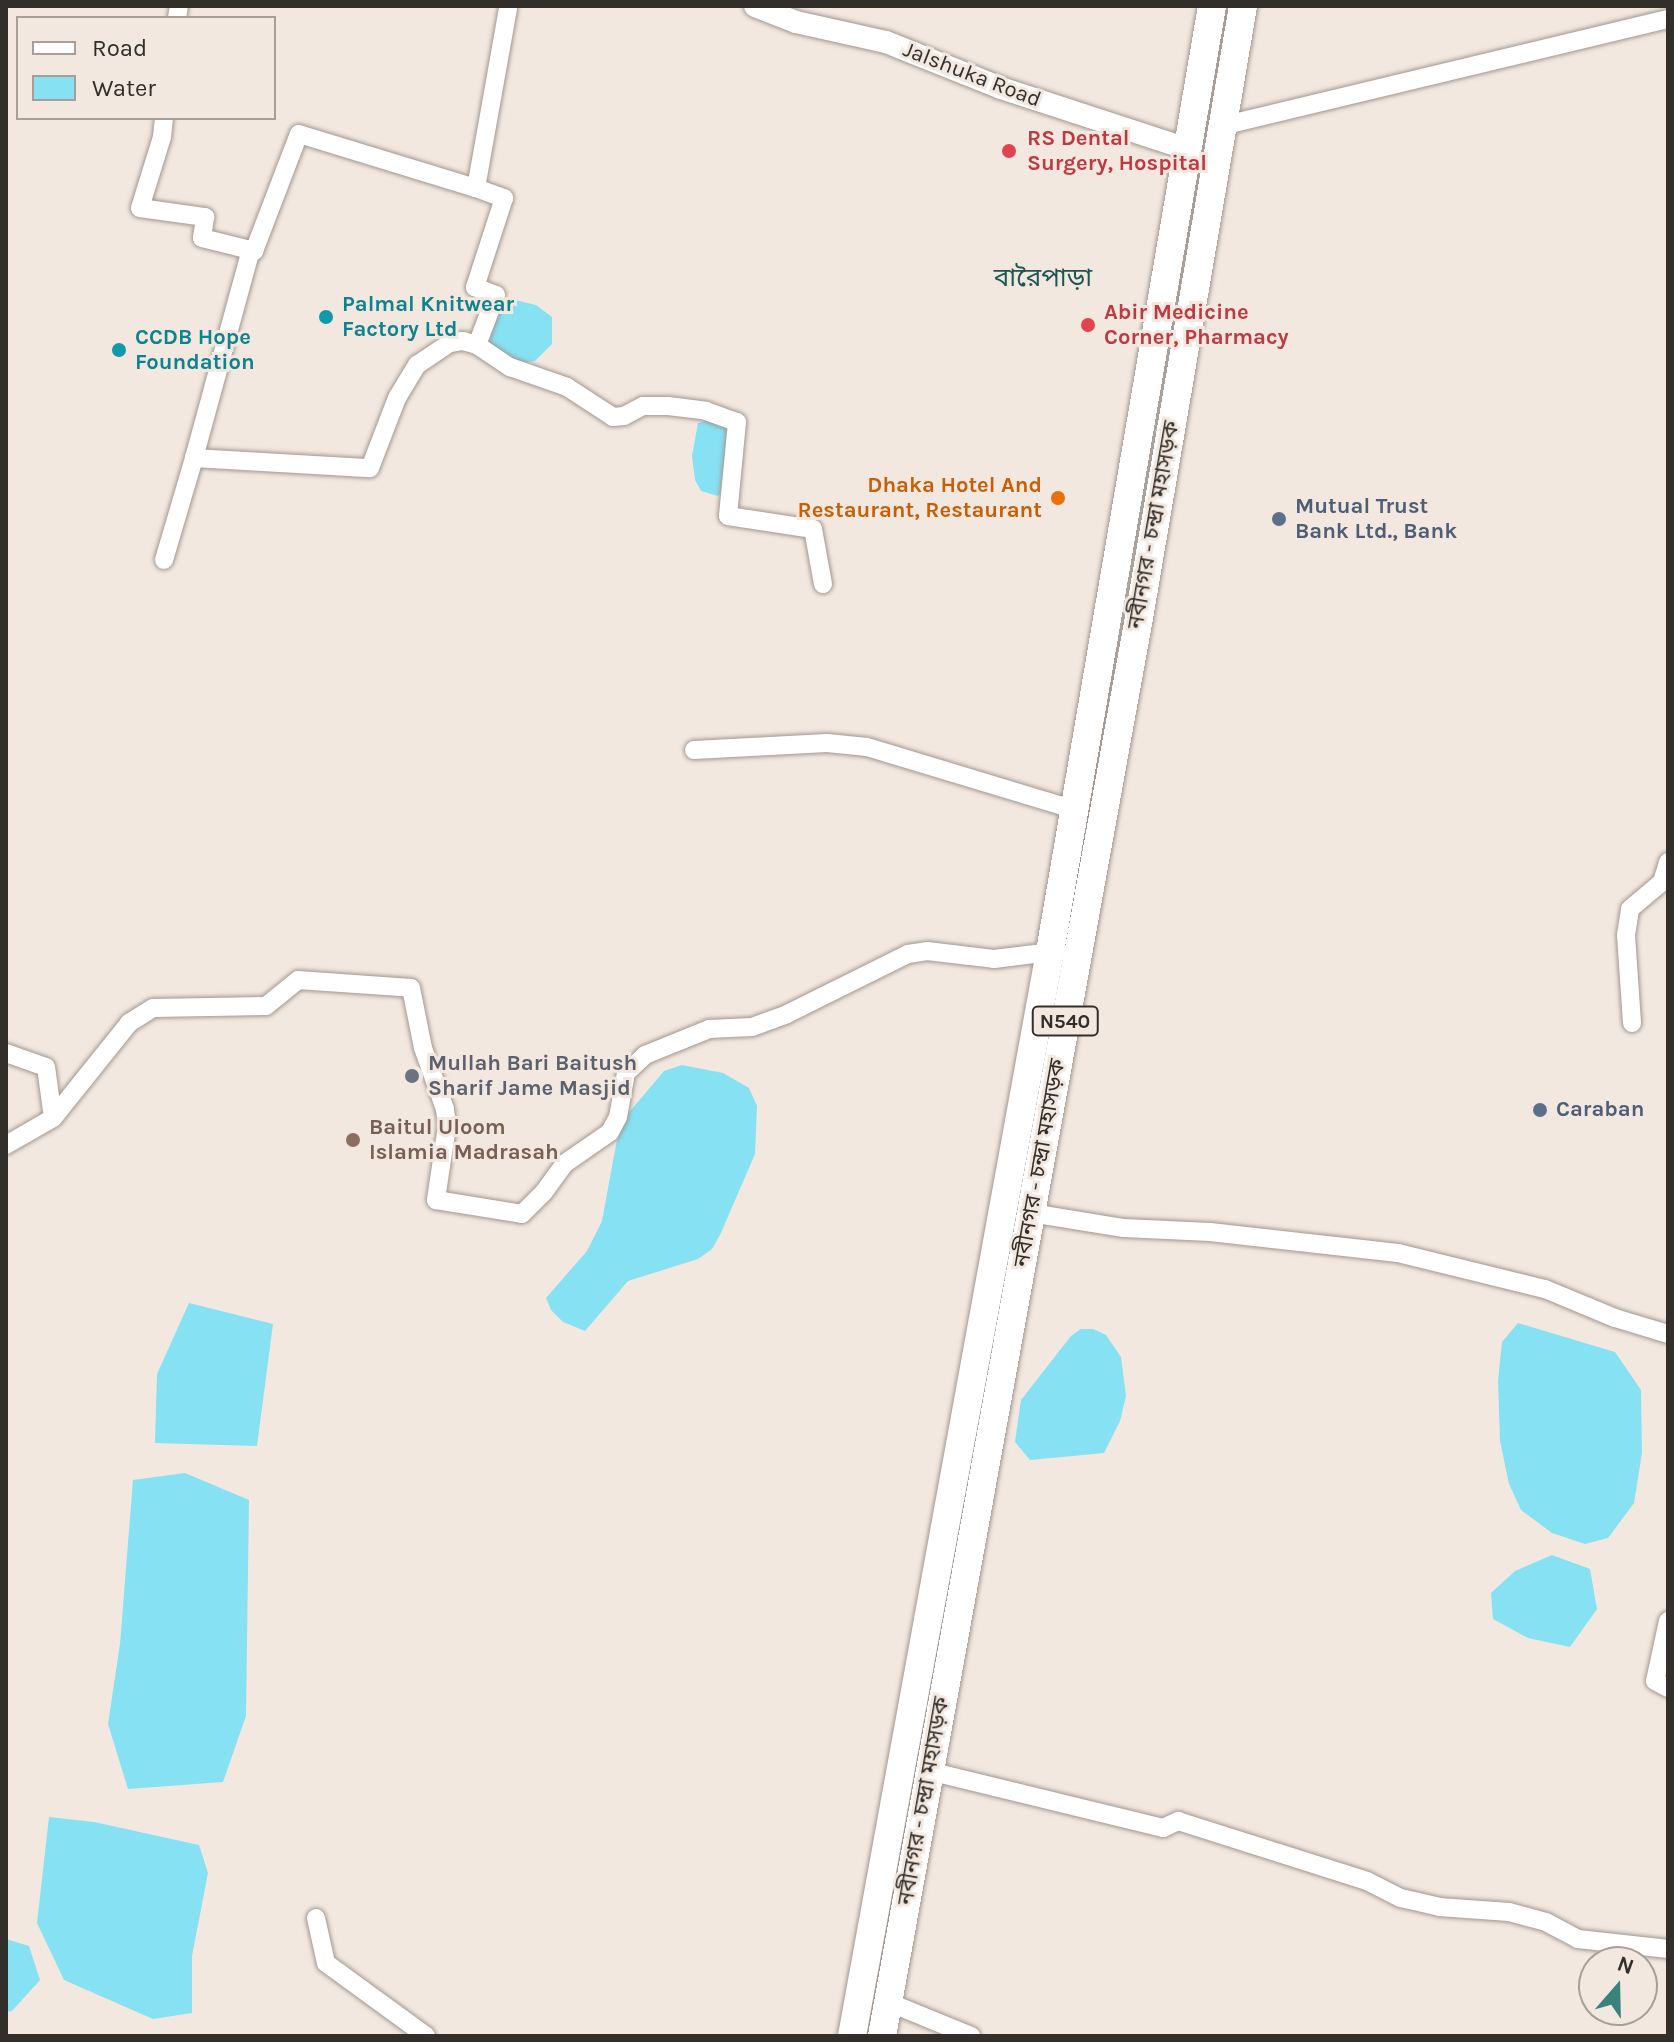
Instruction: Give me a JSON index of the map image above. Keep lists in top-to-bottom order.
{
  "streets": {
    "highway": ["নবীনগর - চন্দ্রা মহাসড়ক", "N540"],
    "street": ["Jalshuka Road"]
  },
  "crossings": [
    ["Jalshuka Road", "নবীনগর - চন্দ্রা মহাসড়ক"]
  ],
  "districts": ["বারৈপাড়া"],
  "places": [
    "RS Dental Surgery, Hospital",
    "Palmal Knitwear Factory Ltd",
    "Abir Medicine Corner, Pharmacy",
    "CCDB Hope Foundation",
    "Dhaka Hotel And Restaurant, Restaurant",
    "Mutual Trust Bank Ltd., Bank",
    "Mullah Bari Baitush Sharif Jame Masjid",
    "Caraban",
    "Baitul Uloom Islamia Madrasah"
  ],
  "legend": ["Road", "Water"],
  "north": "top"
}
